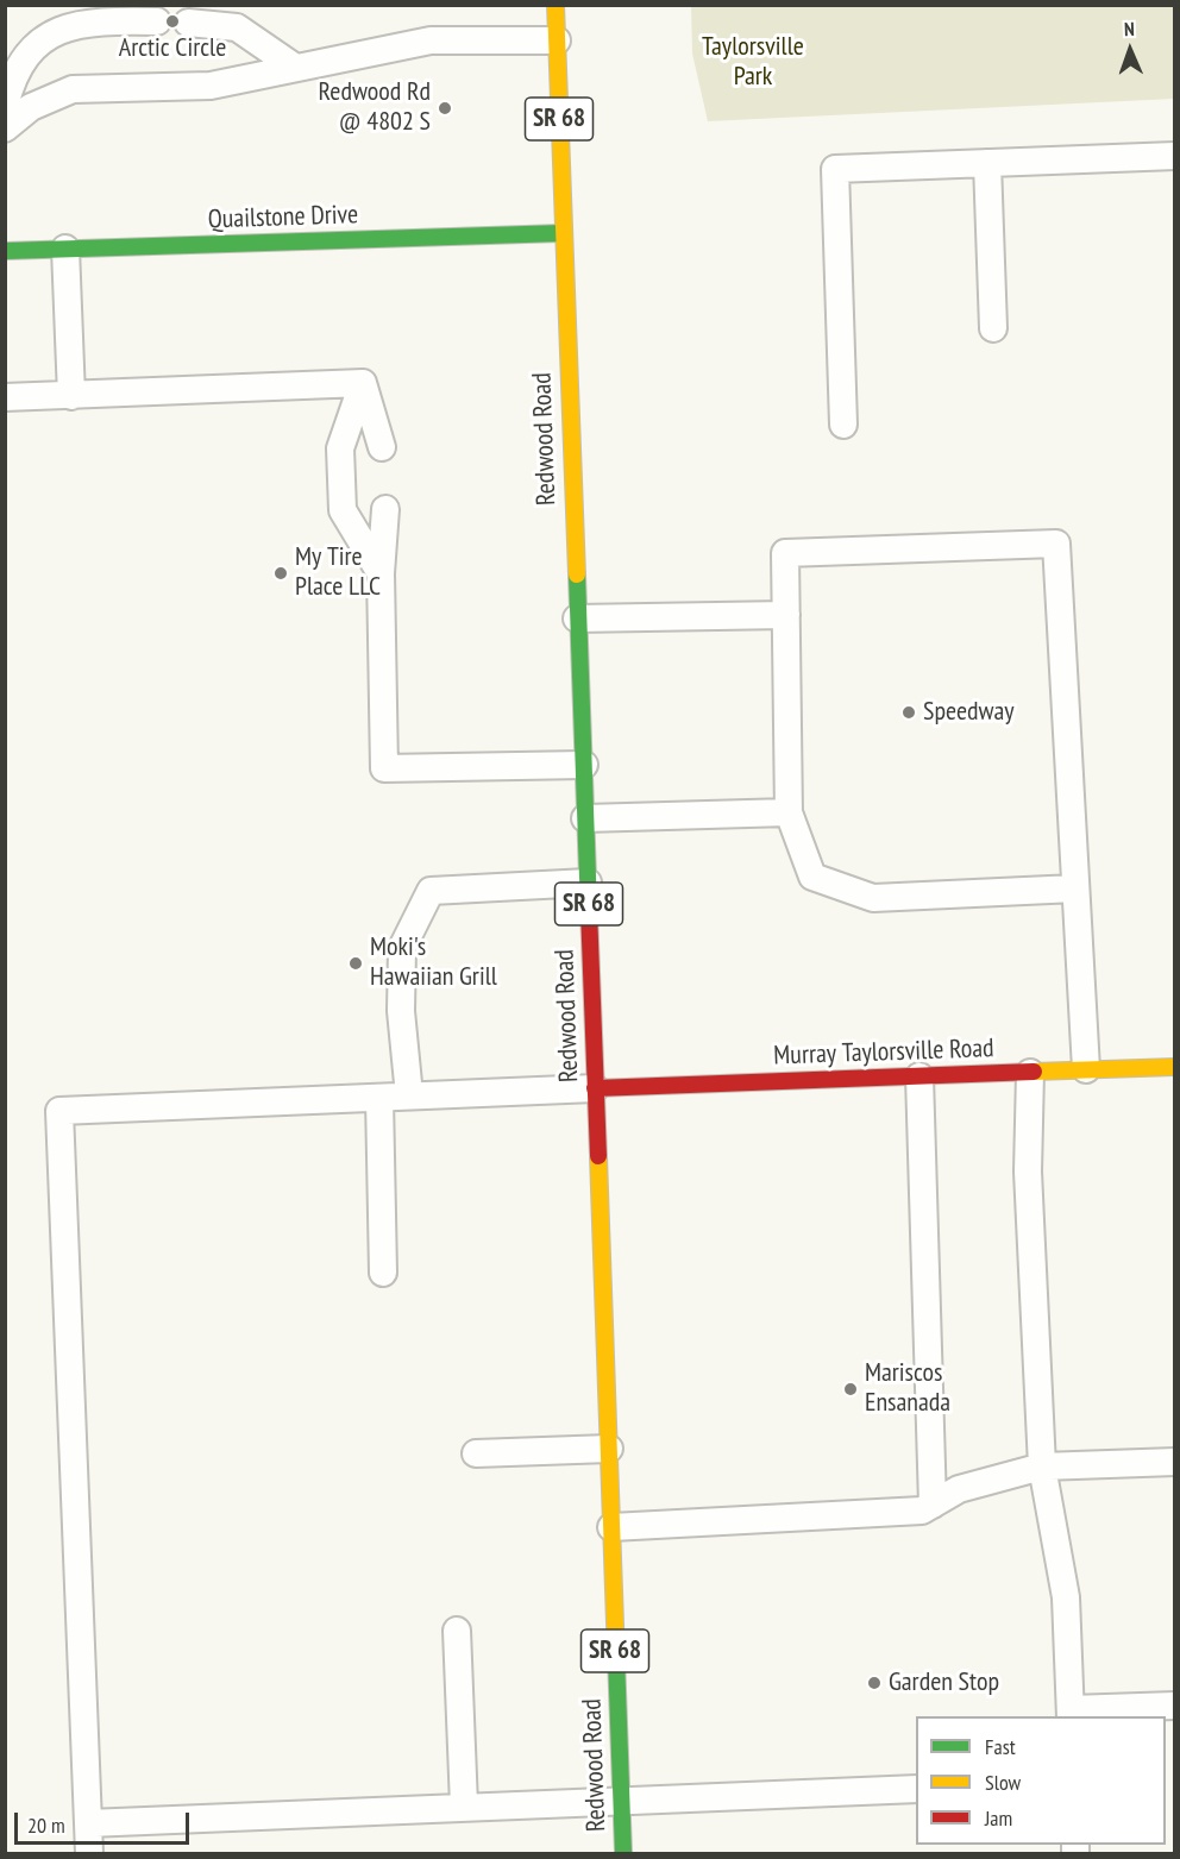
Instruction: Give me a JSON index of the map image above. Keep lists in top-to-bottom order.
{
  "streets": {
    "main road": [
      "SR 68",
      "Quailstone Drive",
      "Redwood Road",
      "Murray Taylorsville Road"
    ]
  },
  "crossings": [
    ["Quailstone Drive", "Redwood Road"],
    ["Redwood Road", "Murray Taylorsville Road"]
  ],
  "parks": ["Taylorsville Park"],
  "places": [
    "Arctic Circle",
    "Redwood Rd @ 4802 S",
    "My Tire Place LLC",
    "Speedway",
    "Moki's Hawaiian Grill",
    "Mariscos Ensanada",
    "Garden Stop"
  ],
  "legend": ["Fast", "Slow", "Jam"],
  "scale_bar": "20 m",
  "north": "top"
}
